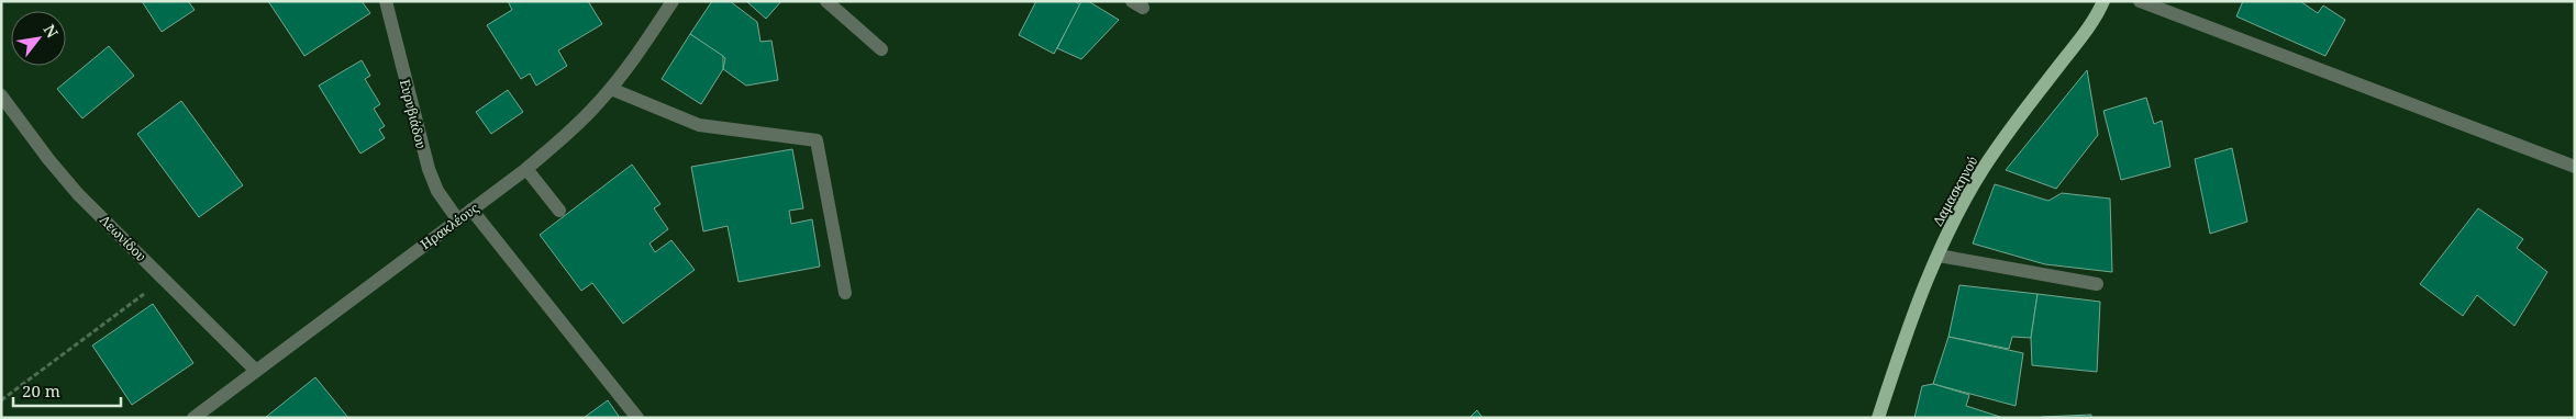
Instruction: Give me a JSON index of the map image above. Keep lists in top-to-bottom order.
{
  "streets": {
    "main road": ["Δαμασκηνού"],
    "street": ["Ευρυβιάδου", "Ηρακλέους", "Λεωνίδου"]
  },
  "crossings": [
    ["Ευρυβιάδου", "Ηρακλέους"],
    ["Ηρακλέους", "Λεωνίδου"]
  ],
  "scale_bar": "20 m",
  "north": "top right"
}
